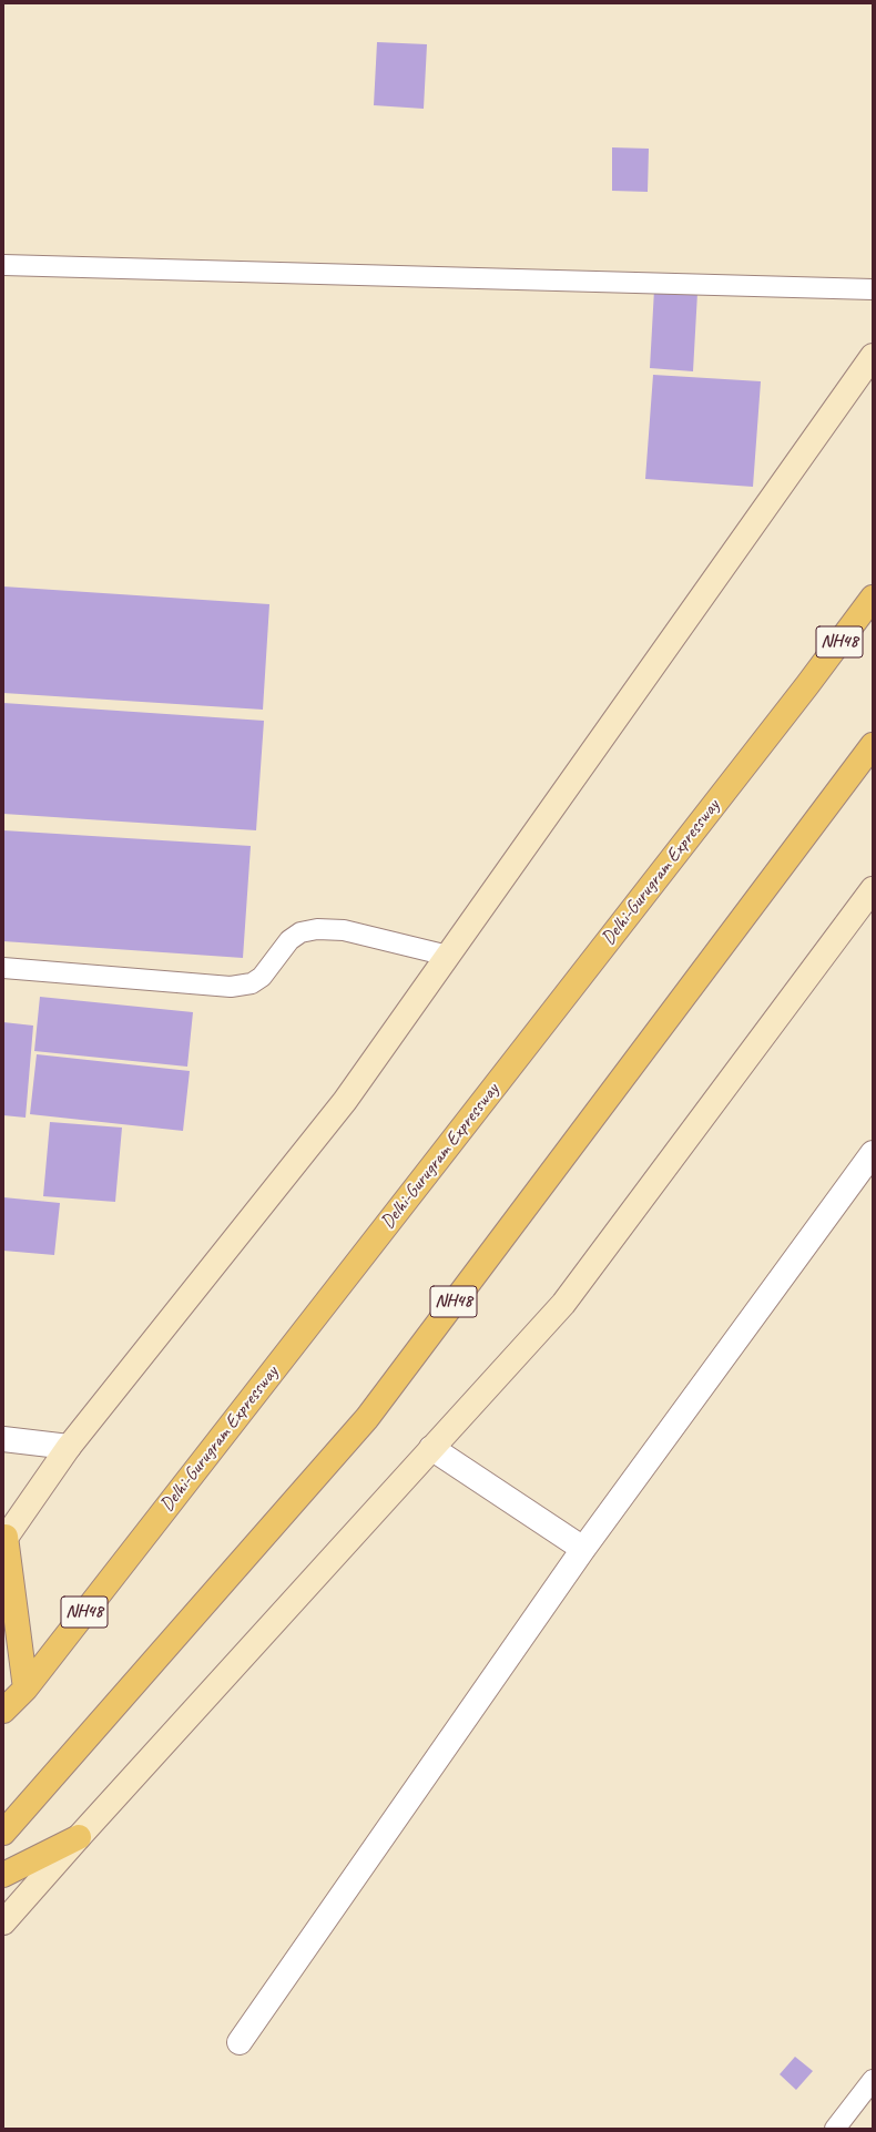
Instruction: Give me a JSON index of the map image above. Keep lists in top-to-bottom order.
{
  "streets": {
    "highway": ["NH48", "Delhi-Gurugram Expressway"]
  }
}
